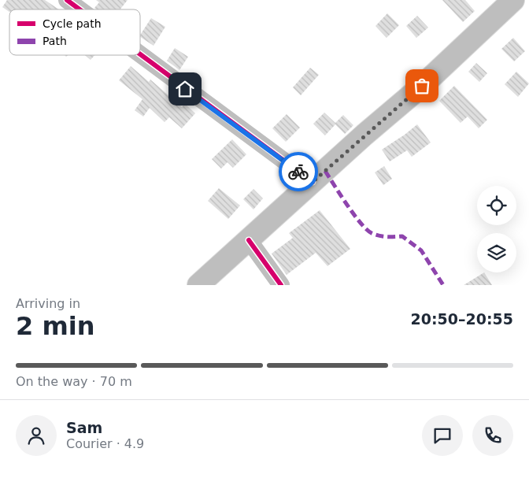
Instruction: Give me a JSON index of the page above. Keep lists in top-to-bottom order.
{
  "legend": ["Cycle path", "Path"],
  "page": {
    "heading": ["2 min", "Arriving in", "20:50–20:55"],
    "panel": ["Sam", "Courier · 4.9"],
    "bar": "On the way · 70 m"
  }
}
